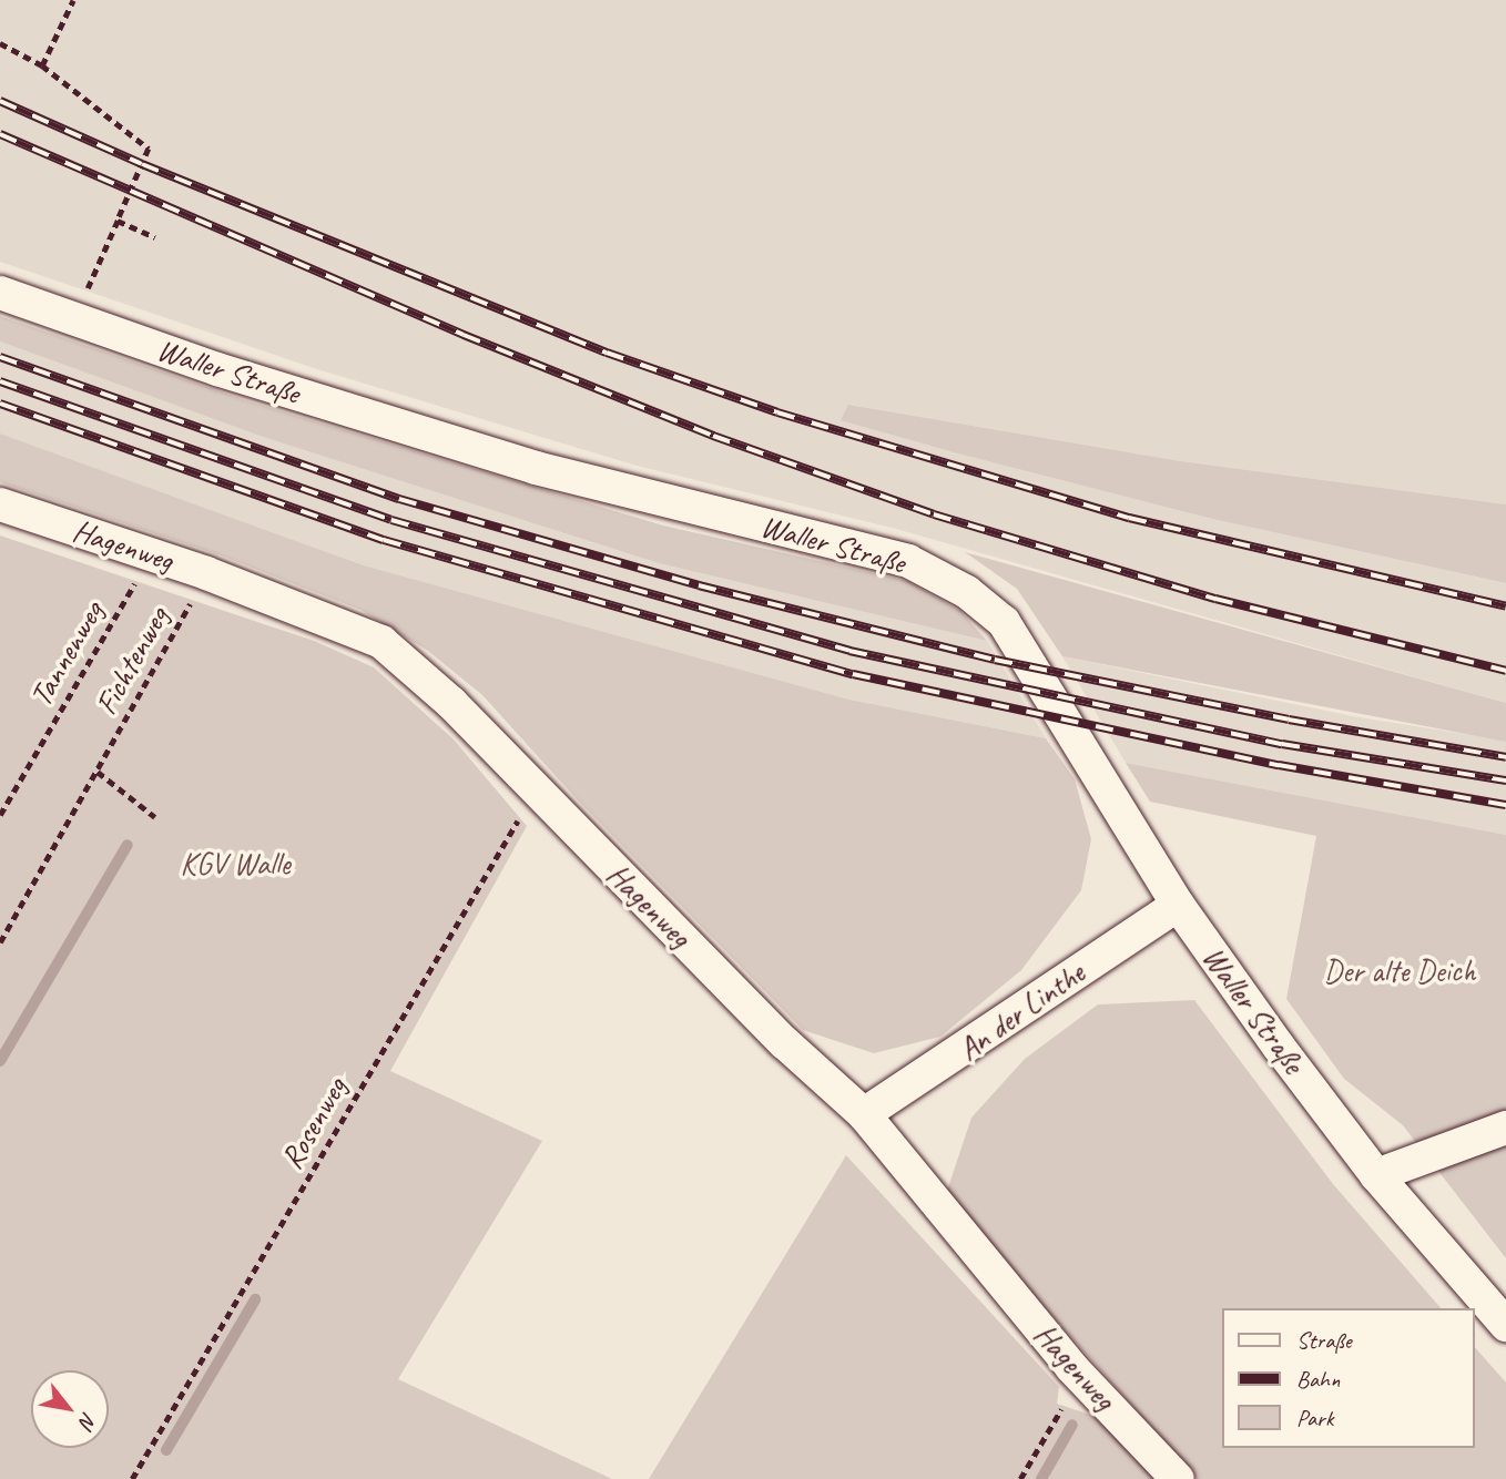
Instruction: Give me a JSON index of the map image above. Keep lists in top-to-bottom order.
{
  "streets": {
    "street": ["Waller Straße", "Hagenweg", "An der Linthe"],
    "path": ["Tannenweg", "Fichtenweg", "Rosenweg"]
  },
  "crossings": [
    ["Waller Straße", "An der Linthe"],
    ["Hagenweg", "Tannenweg"],
    ["Hagenweg", "Fichtenweg"],
    ["Hagenweg", "An der Linthe"],
    ["Hagenweg", "Rosenweg"]
  ],
  "parks": ["KGV Walle", "Der alte Deich"],
  "legend": ["Straße", "Bahn", "Park"],
  "north": "bottom right"
}
